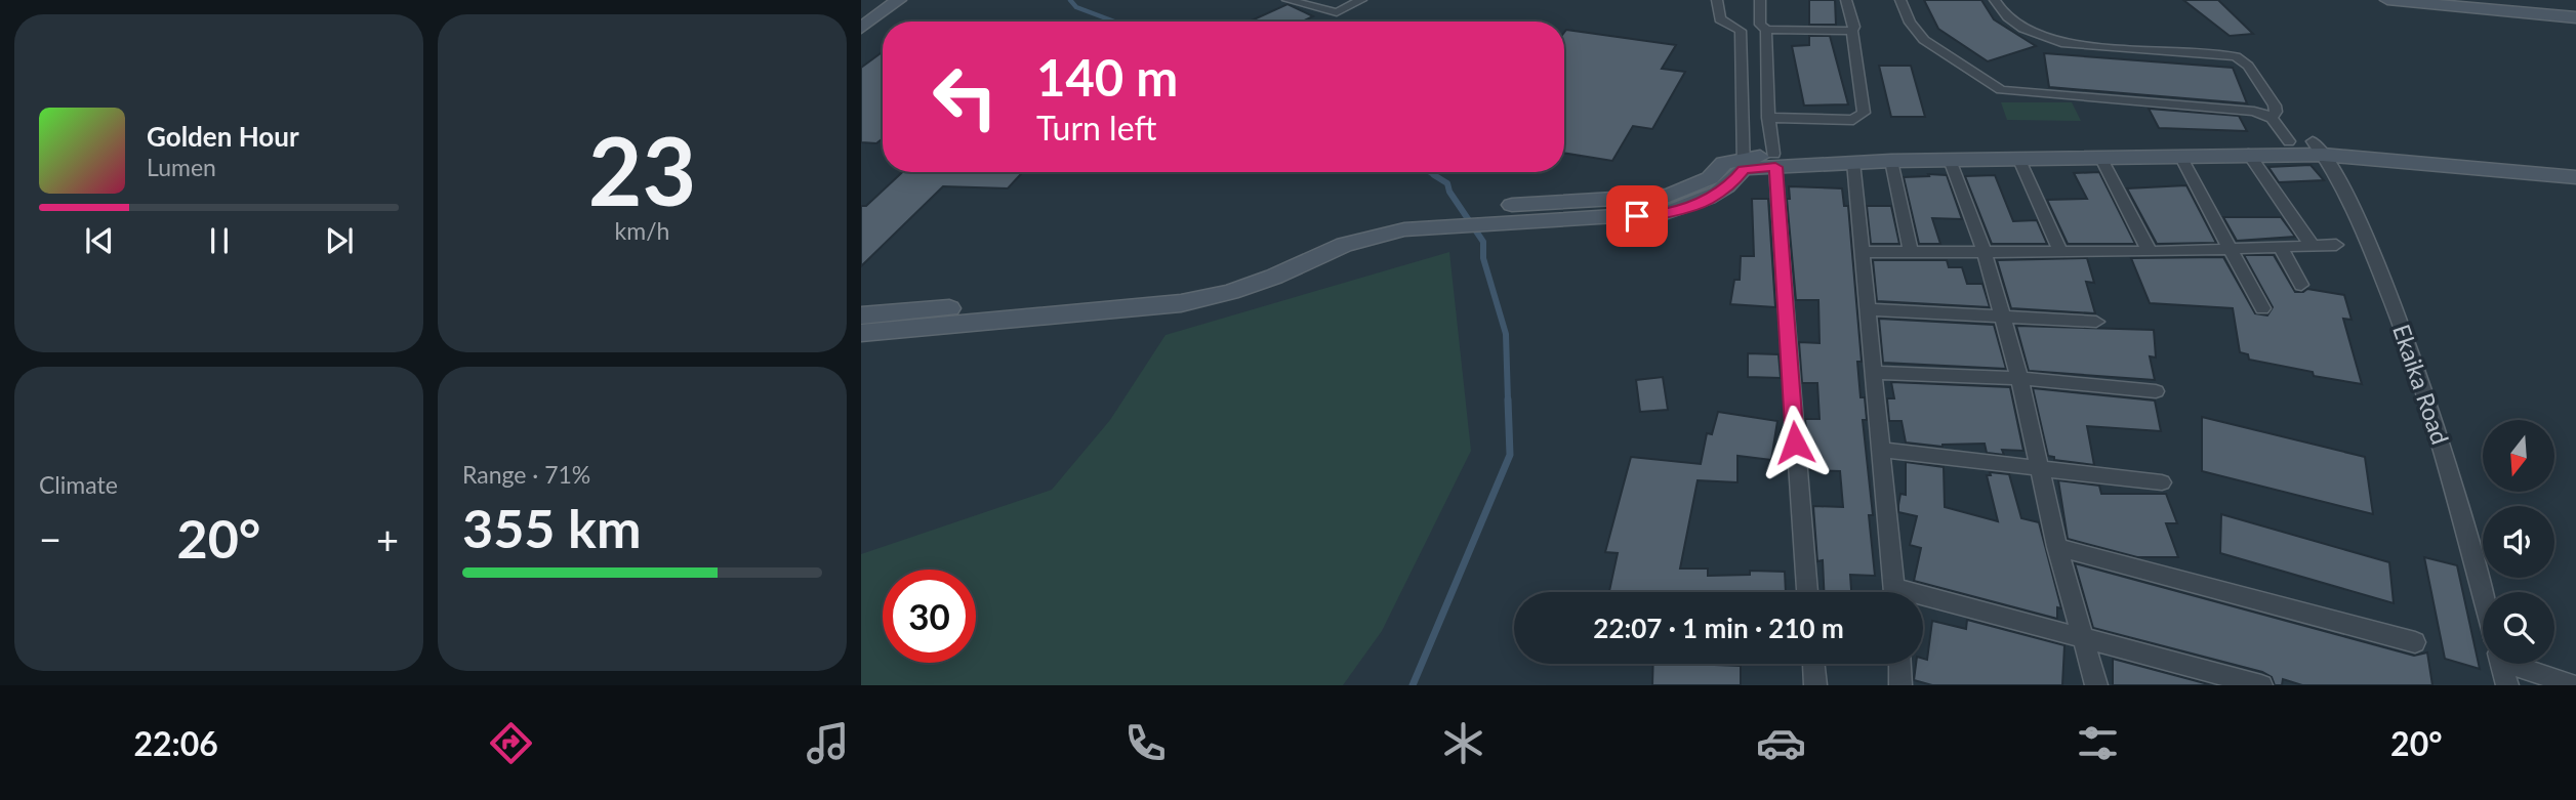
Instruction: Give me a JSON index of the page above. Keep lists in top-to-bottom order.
{
  "streets": {
    "street": ["Ekaika Road"]
  },
  "north": "bottom",
  "page": {
    "tile": [
      ["23", "km/h"],
      "Climate",
      ["Range · 71%", "355 km"]
    ],
    "turn": ["140 m", "Turn left"],
    "song": ["Golden Hour", "Lumen"],
    "heat": ["−", "20°", "+"],
    "limit": "30",
    "trip": "22:07 · 1 min · 210 m",
    "tabs": ["22:06", "20°"]
  }
}
